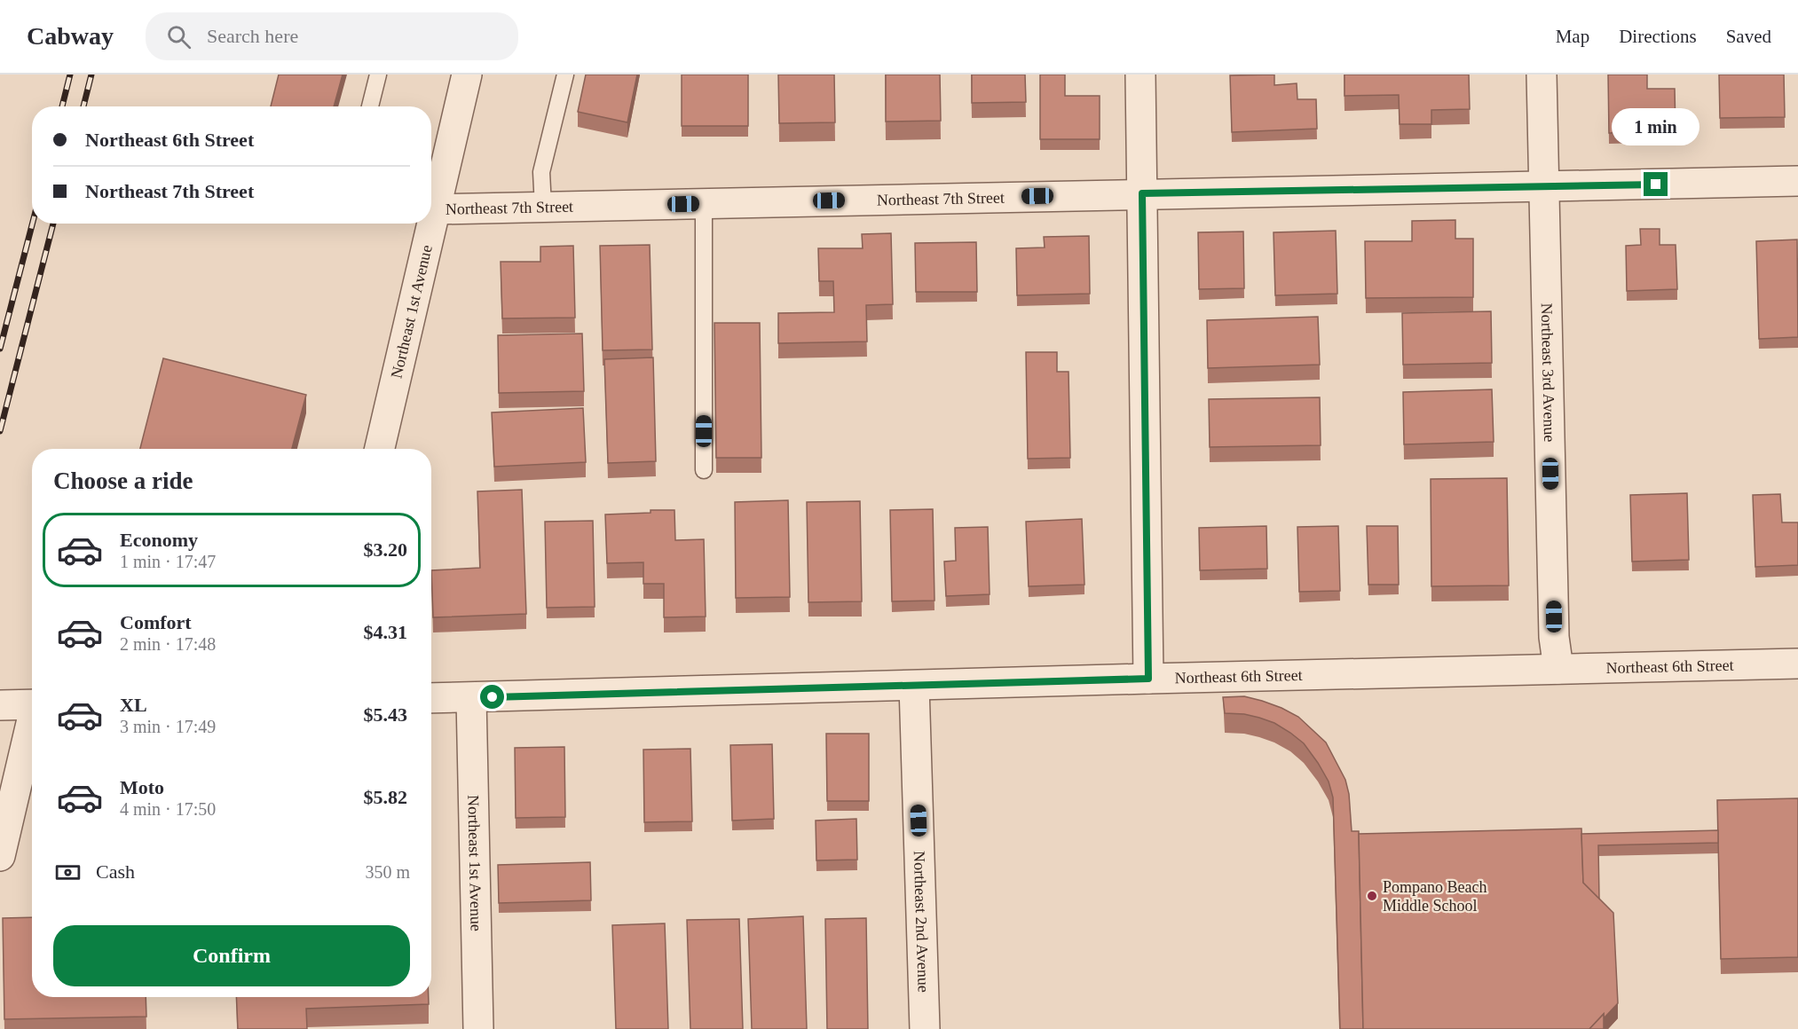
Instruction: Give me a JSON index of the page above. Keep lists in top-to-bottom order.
{
  "streets": {
    "street": [
      "Northeast 7th Street",
      "Northeast 1st Avenue",
      "Northeast 3rd Avenue",
      "Northeast 6th Street",
      "Northeast 2nd Avenue"
    ]
  },
  "crossings": [
    ["Northeast 7th Street", "Northeast 1st Avenue"],
    ["Northeast 7th Street", "Northeast 3rd Avenue"],
    ["Northeast 1st Avenue", "Northeast 6th Street"],
    ["Northeast 3rd Avenue", "Northeast 6th Street"],
    ["Northeast 6th Street", "Northeast 2nd Avenue"]
  ],
  "places": ["Pompano Beach Middle School"],
  "page": {
    "header": "Cabway",
    "search": "Search here",
    "nav": ["Map", "Directions", "Saved"],
    "banner": ["Northeast 6th Street", "Northeast 7th Street"],
    "bubble": "1 min",
    "heading": "Choose a ride",
    "list": [
      {
        "name": "Economy",
        "note": "1 min · 17:47",
        "value": "$3.20"
      },
      {
        "name": "Comfort",
        "note": "2 min · 17:48",
        "value": "$4.31"
      },
      {
        "name": "XL",
        "note": "3 min · 17:49",
        "value": "$5.43"
      },
      {
        "name": "Moto",
        "note": "4 min · 17:50",
        "value": "$5.82"
      }
    ],
    "pay": ["Cash", "350 m"],
    "buttons": "Confirm"
  }
}
